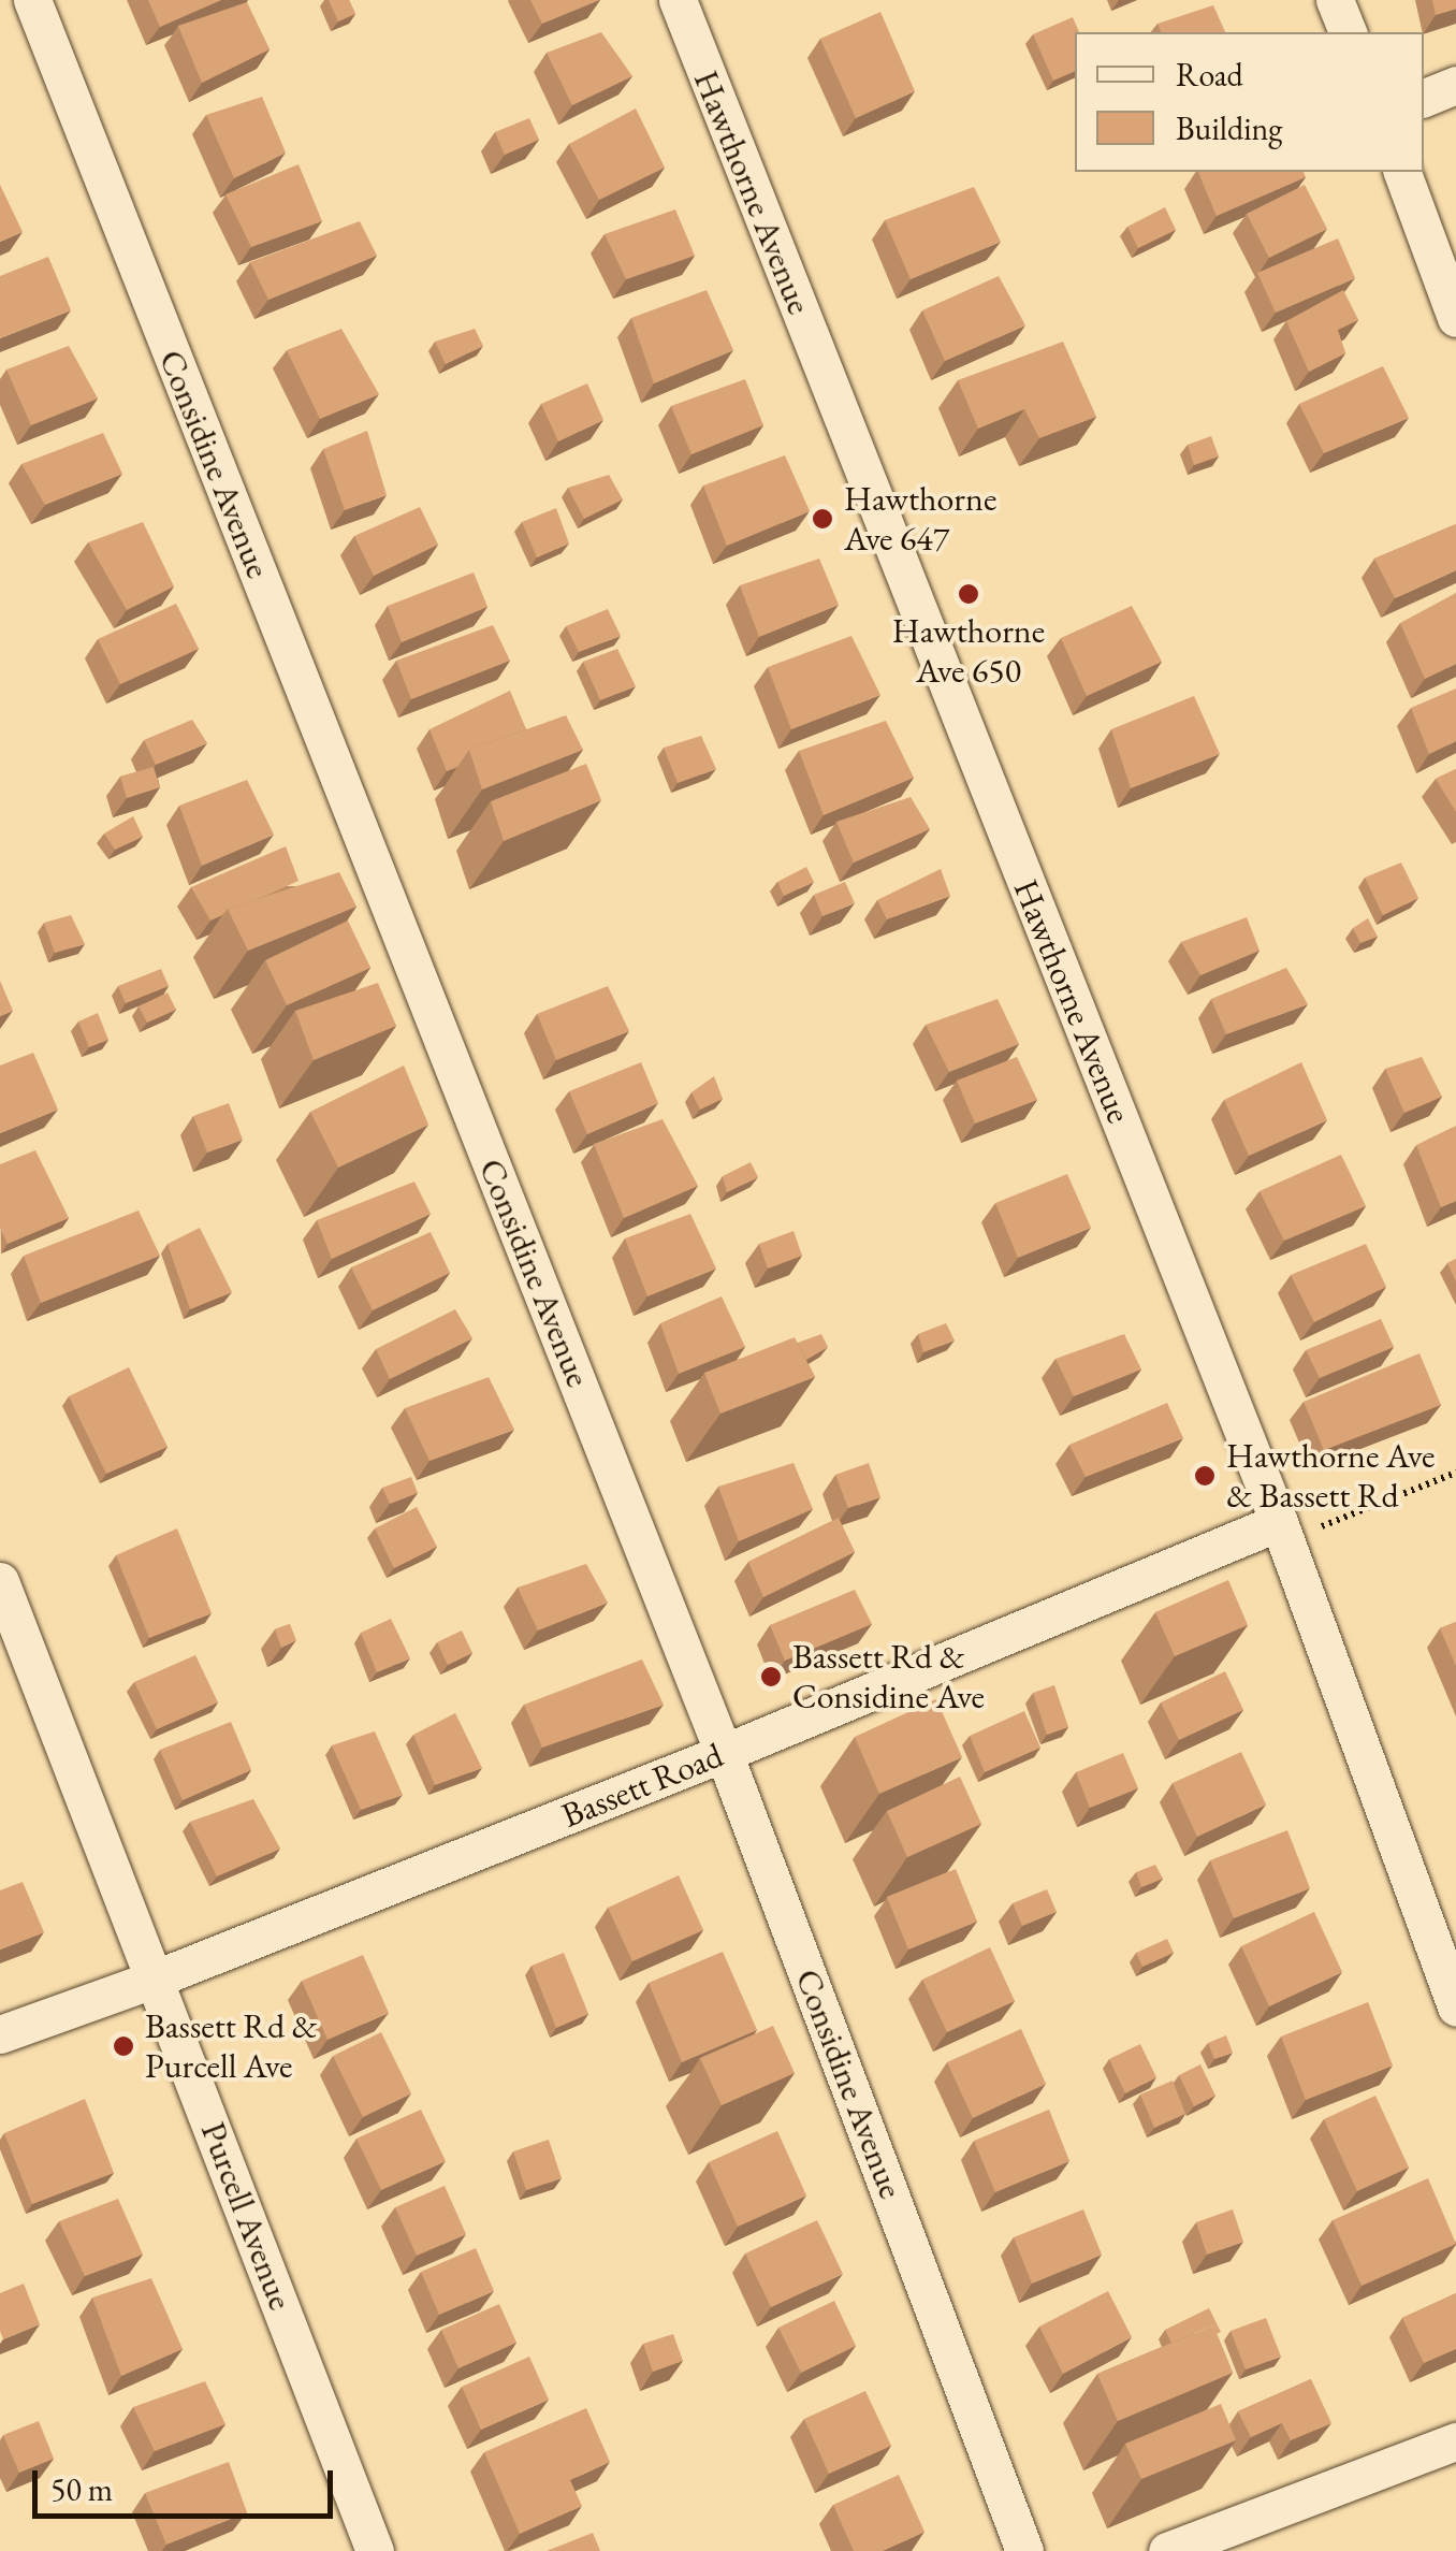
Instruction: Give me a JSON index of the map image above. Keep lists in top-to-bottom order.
{
  "streets": {
    "street": [
      "Hawthorne Avenue",
      "Considine Avenue",
      "Bassett Road",
      "Purcell Avenue"
    ]
  },
  "crossings": [
    ["Hawthorne Avenue", "Bassett Road"],
    ["Considine Avenue", "Bassett Road"],
    ["Bassett Road", "Purcell Avenue"]
  ],
  "places": [
    "Hawthorne Ave 647",
    "Hawthorne Ave 650",
    "Hawthorne Ave & Bassett Rd",
    "Bassett Rd & Considine Ave",
    "Bassett Rd & Purcell Ave"
  ],
  "legend": ["Road", "Building"],
  "scale_bar": "50 m"
}
